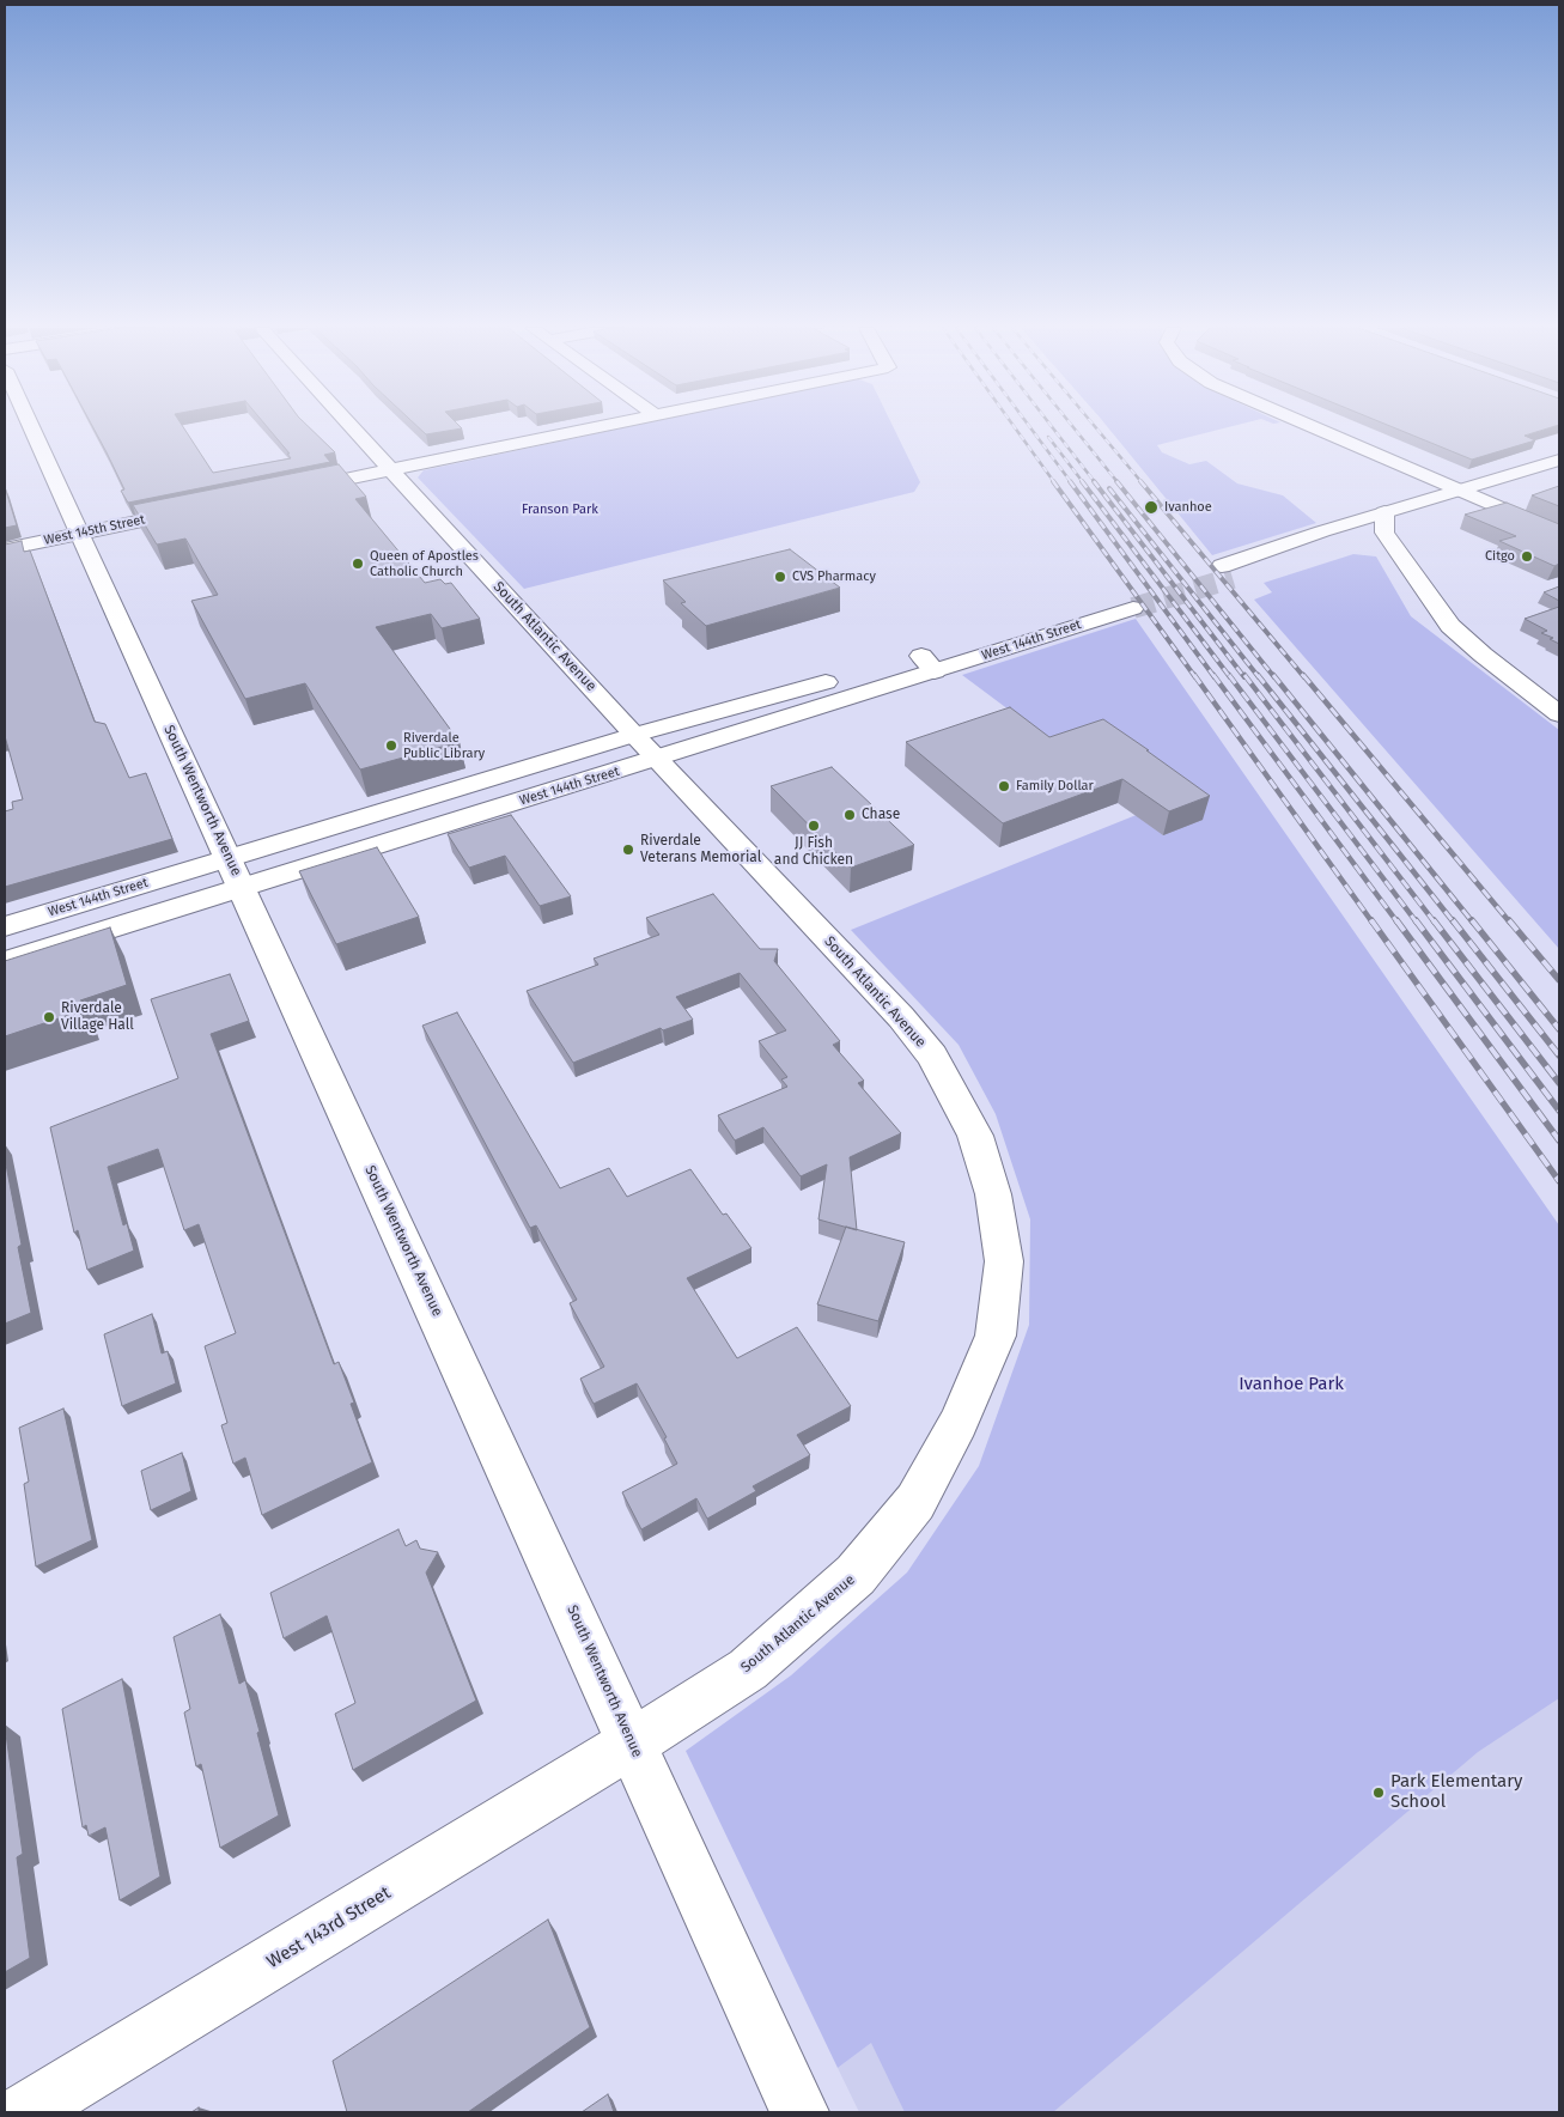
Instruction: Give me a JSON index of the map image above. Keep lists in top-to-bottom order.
{
  "streets": {
    "street": [
      "West 145th Street",
      "South Atlantic Avenue",
      "West 144th Street",
      "South Wentworth Avenue",
      "West 143rd Street"
    ]
  },
  "crossings": [
    ["West 145th Street", "South Wentworth Avenue"],
    ["South Atlantic Avenue", "West 144th Street"],
    ["South Atlantic Avenue", "South Wentworth Avenue"],
    ["South Atlantic Avenue", "West 143rd Street"],
    ["West 144th Street", "South Wentworth Avenue"],
    ["South Wentworth Avenue", "West 143rd Street"]
  ],
  "parks": ["Franson Park", "Ivanhoe Park"],
  "places": [
    "Ivanhoe",
    "Citgo",
    "Queen of Apostles Catholic Church",
    "CVS Pharmacy",
    "Riverdale Public Library",
    "Family Dollar",
    "Chase",
    "JJ Fish and Chicken",
    "Riverdale Veterans Memorial",
    "Riverdale Village Hall",
    "Park Elementary School"
  ]
}
